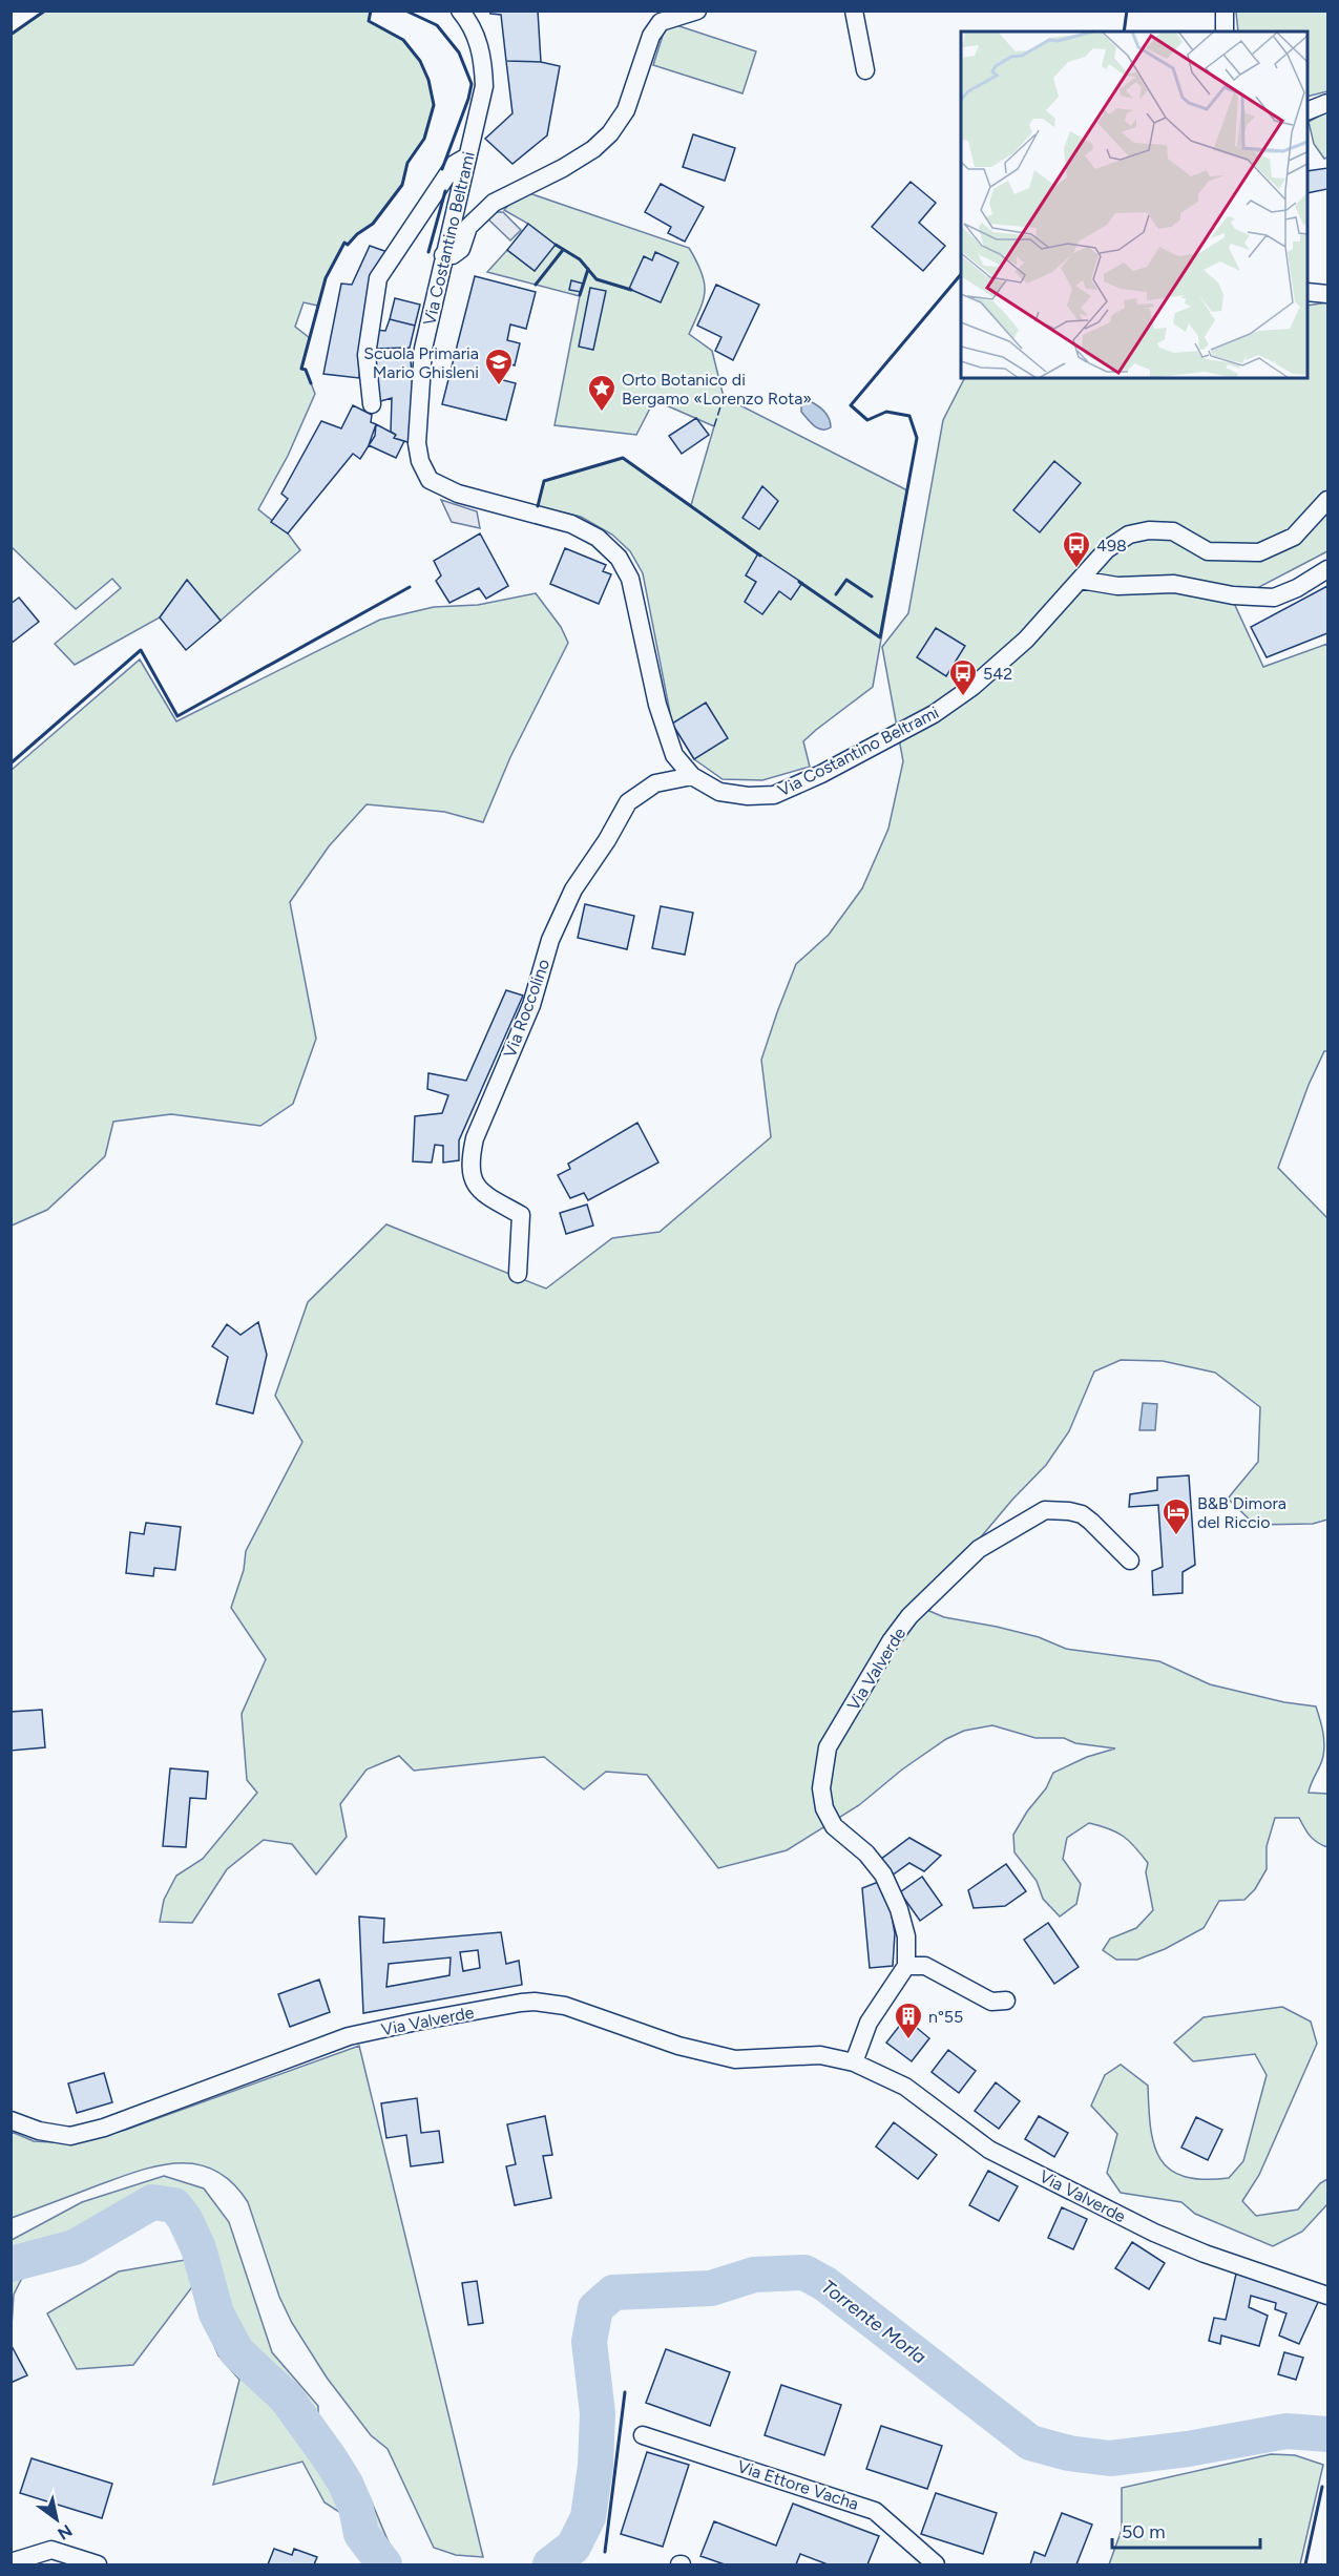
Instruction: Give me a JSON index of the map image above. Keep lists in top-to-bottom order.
{
  "streets": {
    "street": [
      "Via Costantino Beltrami",
      "Via Roccolino",
      "Via Valverde",
      "Via Ettore Vacha"
    ]
  },
  "crossings": [
    ["Via Costantino Beltrami", "Via Roccolino"]
  ],
  "water": ["Torrente Morla"],
  "places": {
    "school or university": ["Scuola Primaria Mario Ghisleni"],
    "place": ["Orto Botanico di Bergamo «Lorenzo Rota»"],
    "bus stop": ["498", "542"],
    "hotel": ["B&B Dimora del Riccio"],
    "building": ["n°55"]
  },
  "scale_bar": "50 m",
  "north": "bottom right"
}
